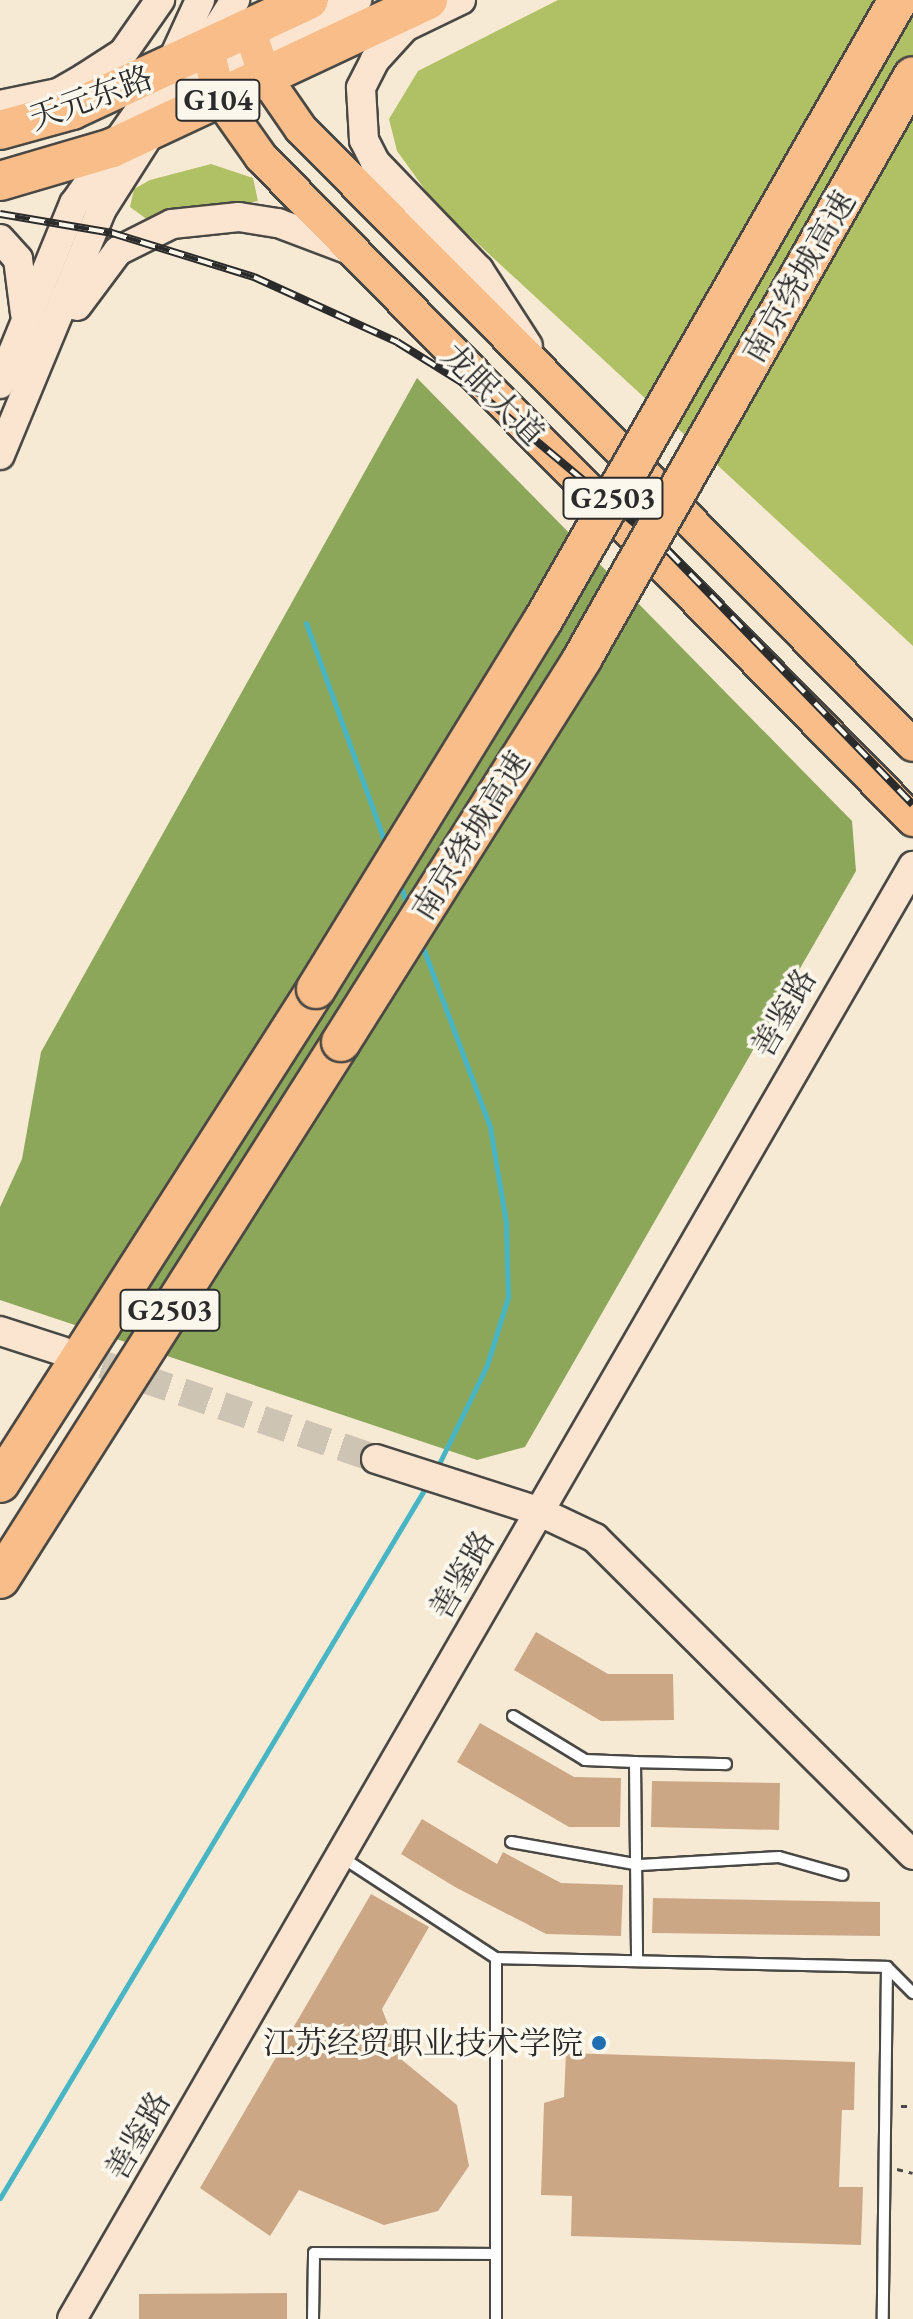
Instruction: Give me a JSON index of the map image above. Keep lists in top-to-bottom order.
{
  "streets": {
    "highway": [
      "天元东路",
      "G104",
      "南京绕城高速",
      "G2503"
    ],
    "main road": ["龙眠大道"],
    "street": ["善鉴路"]
  },
  "crossings": [
    ["天元东路", "龙眠大道"]
  ],
  "places": ["江苏经贸职业技术学院"]
}
